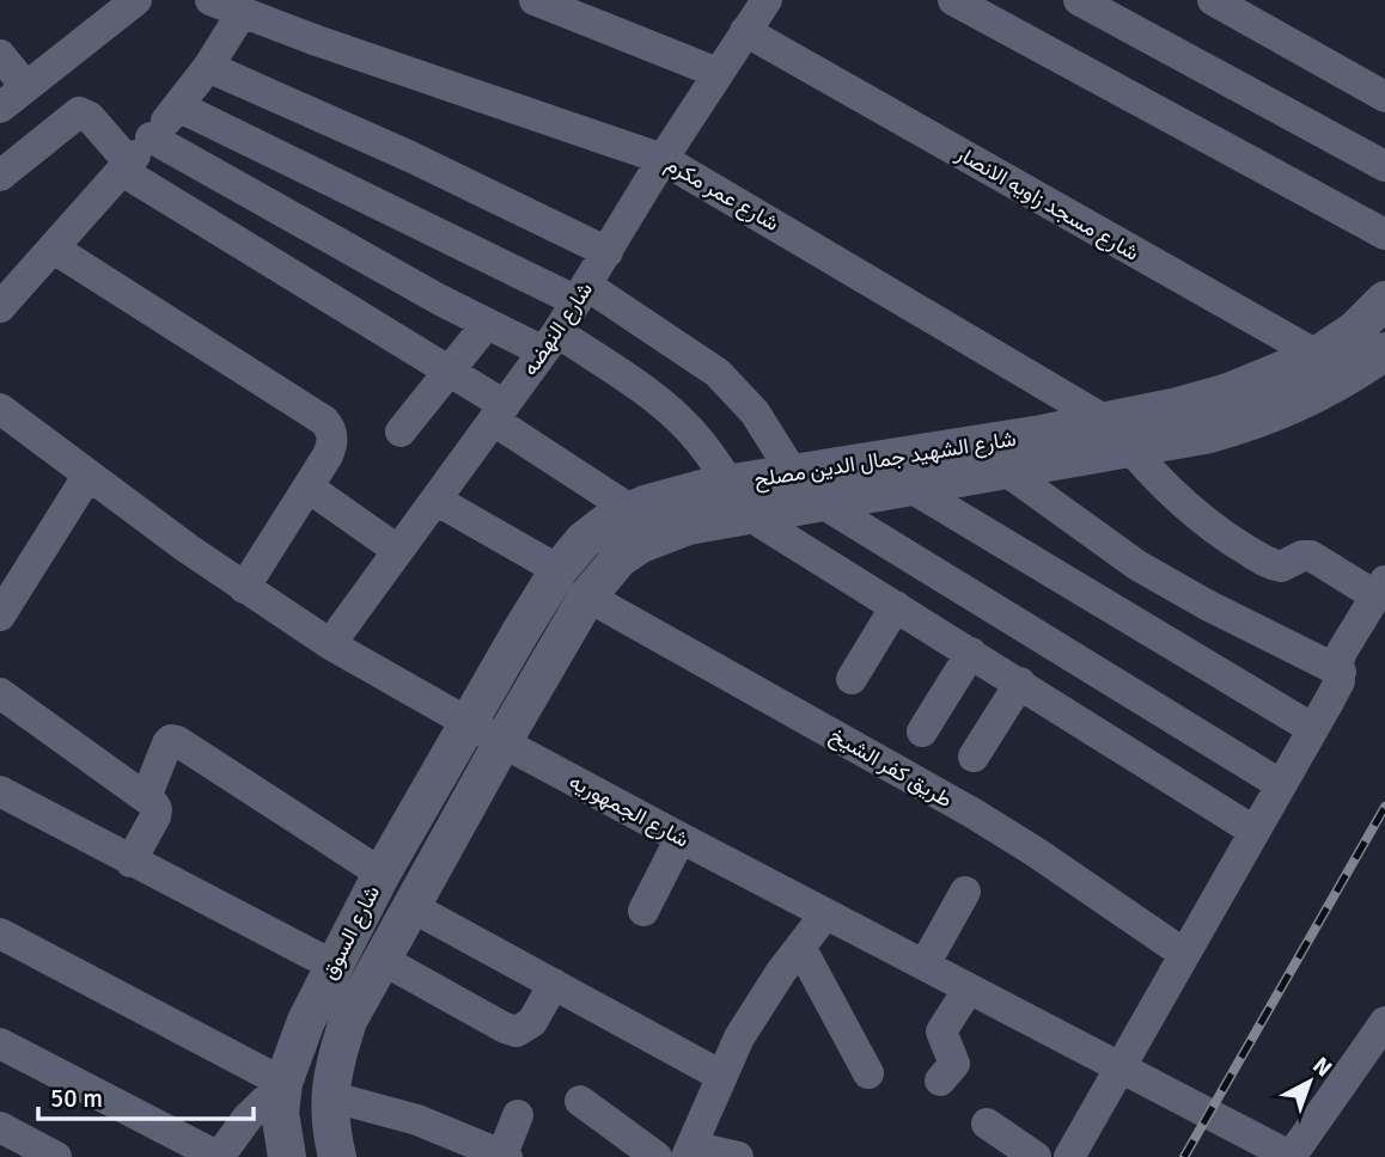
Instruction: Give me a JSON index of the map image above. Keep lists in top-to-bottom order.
{
  "streets": {
    "street": [
      "شارع عمر مكرم",
      "شارع مسجد زاويه الانصار",
      "شارع النهضه",
      "شارع الشهيد جمال الدين مصلح",
      "طريق كفر الشيخ",
      "شارع الجمهوريه",
      "شارع السوق"
    ]
  },
  "crossings": [
    ["شارع عمر مكرم", "شارع النهضه"],
    ["شارع عمر مكرم", "شارع الشهيد جمال الدين مصلح"],
    ["شارع مسجد زاويه الانصار", "شارع النهضه"],
    ["شارع مسجد زاويه الانصار", "شارع الشهيد جمال الدين مصلح"],
    ["شارع النهضه", "شارع الجمهوريه"],
    ["شارع الشهيد جمال الدين مصلح", "طريق كفر الشيخ"],
    ["شارع الشهيد جمال الدين مصلح", "شارع الجمهوريه"],
    ["شارع الشهيد جمال الدين مصلح", "شارع السوق"],
    ["شارع الجمهوريه", "شارع السوق"]
  ],
  "scale_bar": "50 m",
  "north": "top right"
}
